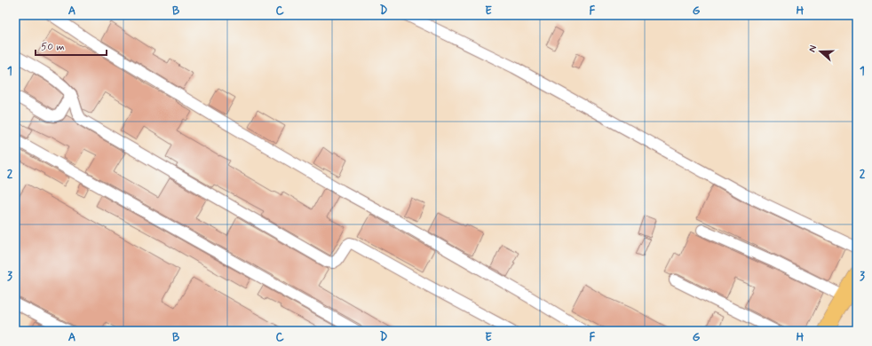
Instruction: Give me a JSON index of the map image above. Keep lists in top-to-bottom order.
{
  "scale_bar": "50 m",
  "north": "left",
  "grid": {
    "columns": [
      "A",
      "B",
      "C",
      "D",
      "E",
      "F",
      "G",
      "H"
    ],
    "rows": ["1", "2", "3"]
  }
}
